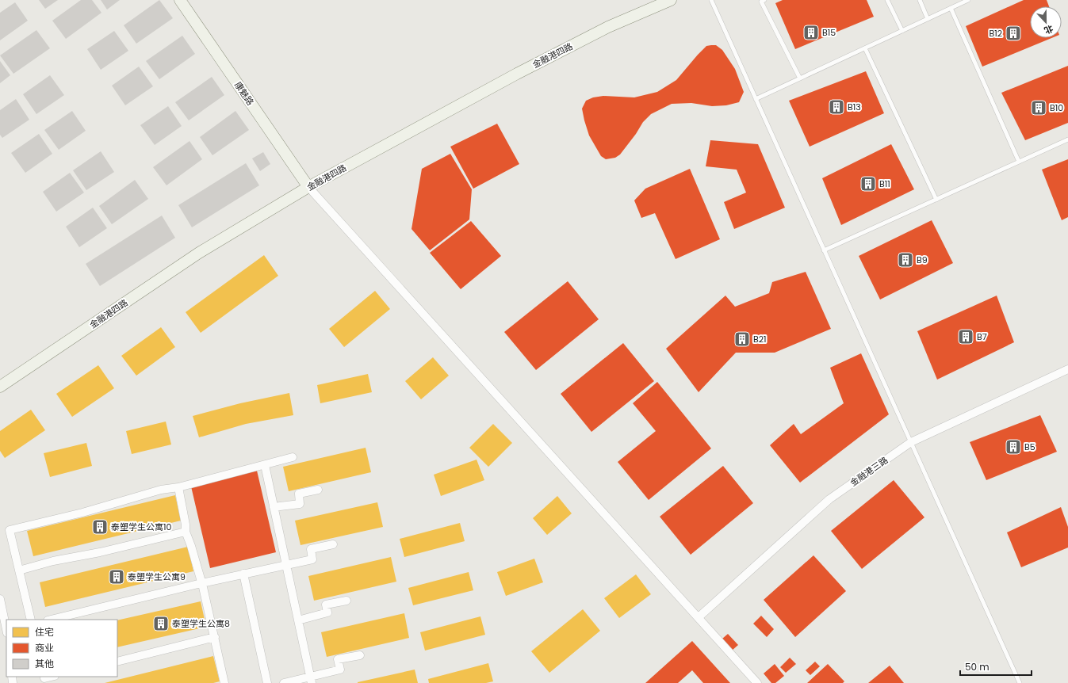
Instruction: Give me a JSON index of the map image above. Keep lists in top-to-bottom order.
{
  "streets": {
    "street": ["金融港四路", "康魅路", "金融港三路"]
  },
  "crossings": [
    ["金融港四路", "康魅路"]
  ],
  "places": {
    "building": [
      "B15",
      "B12",
      "B13",
      "B10",
      "B11",
      "B9",
      "B7",
      "B21",
      "B5",
      "泰塑学生公寓10",
      "泰塑学生公寓9",
      "泰塑学生公寓8"
    ]
  },
  "legend": ["住宅", "商业", "其他"],
  "scale_bar": "50 m",
  "north": "bottom"
}
